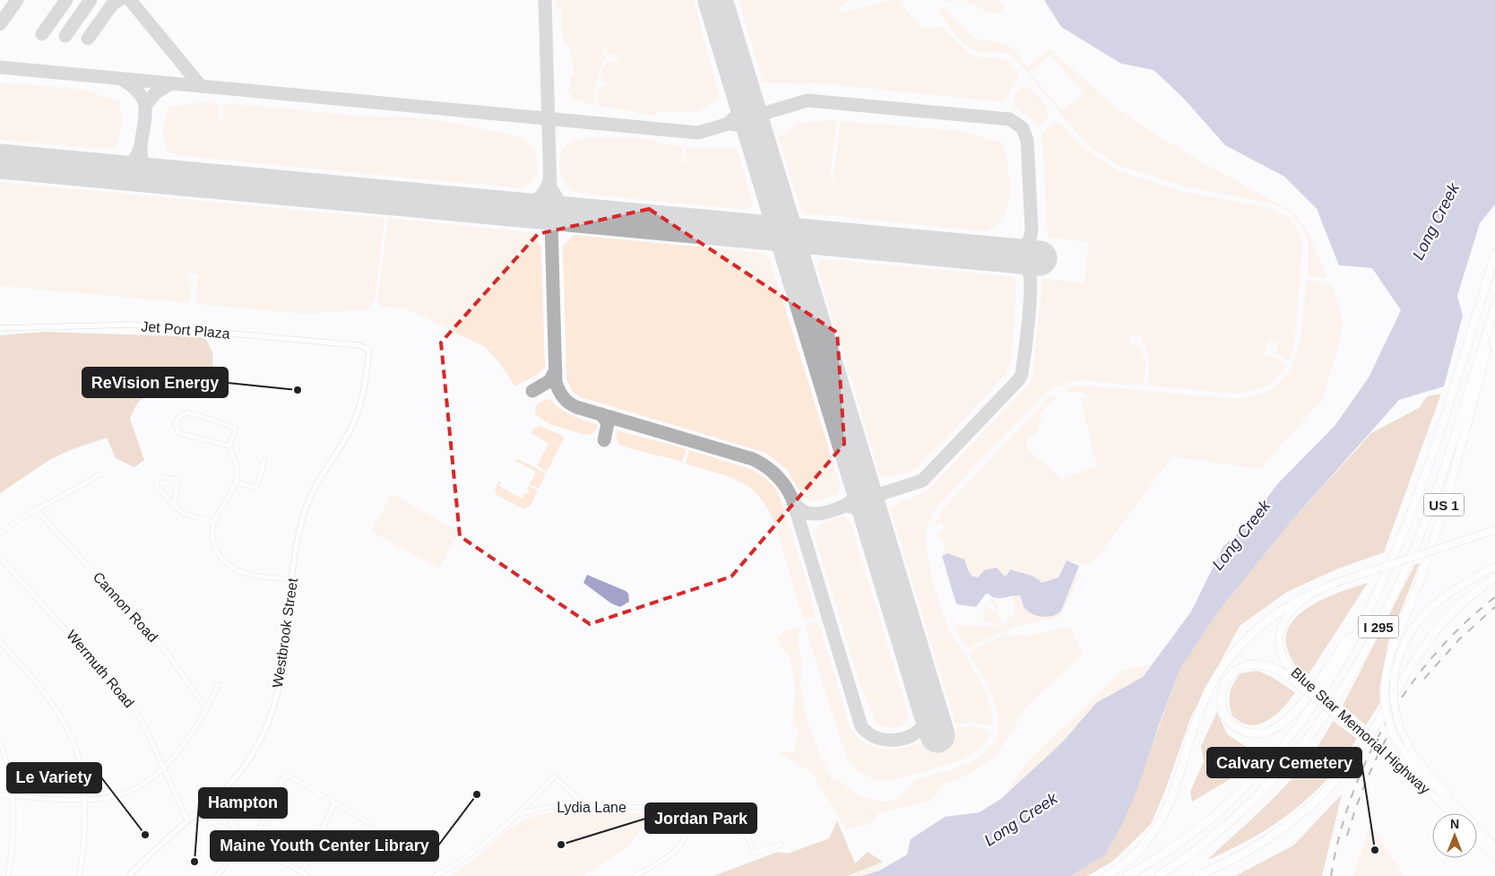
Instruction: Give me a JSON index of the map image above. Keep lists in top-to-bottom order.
{
  "streets": {
    "highway": ["US 1", "I 295"],
    "main road": ["Blue Star Memorial Highway"],
    "street": [
      "Jet Port Plaza",
      "Cannon Road",
      "Westbrook Street",
      "Wermuth Road",
      "Lydia Lane"
    ]
  },
  "crossings": [
    ["Jet Port Plaza", "Westbrook Street"],
    ["US 1", "I 295"],
    ["Westbrook Street", "Wermuth Road"]
  ],
  "water": ["Long Creek"],
  "places": [
    "ReVision Energy",
    "Maine Youth Center Library",
    "Le Variety",
    "Jordan Park",
    "Calvary Cemetery",
    "Hampton"
  ],
  "north": "top"
}
